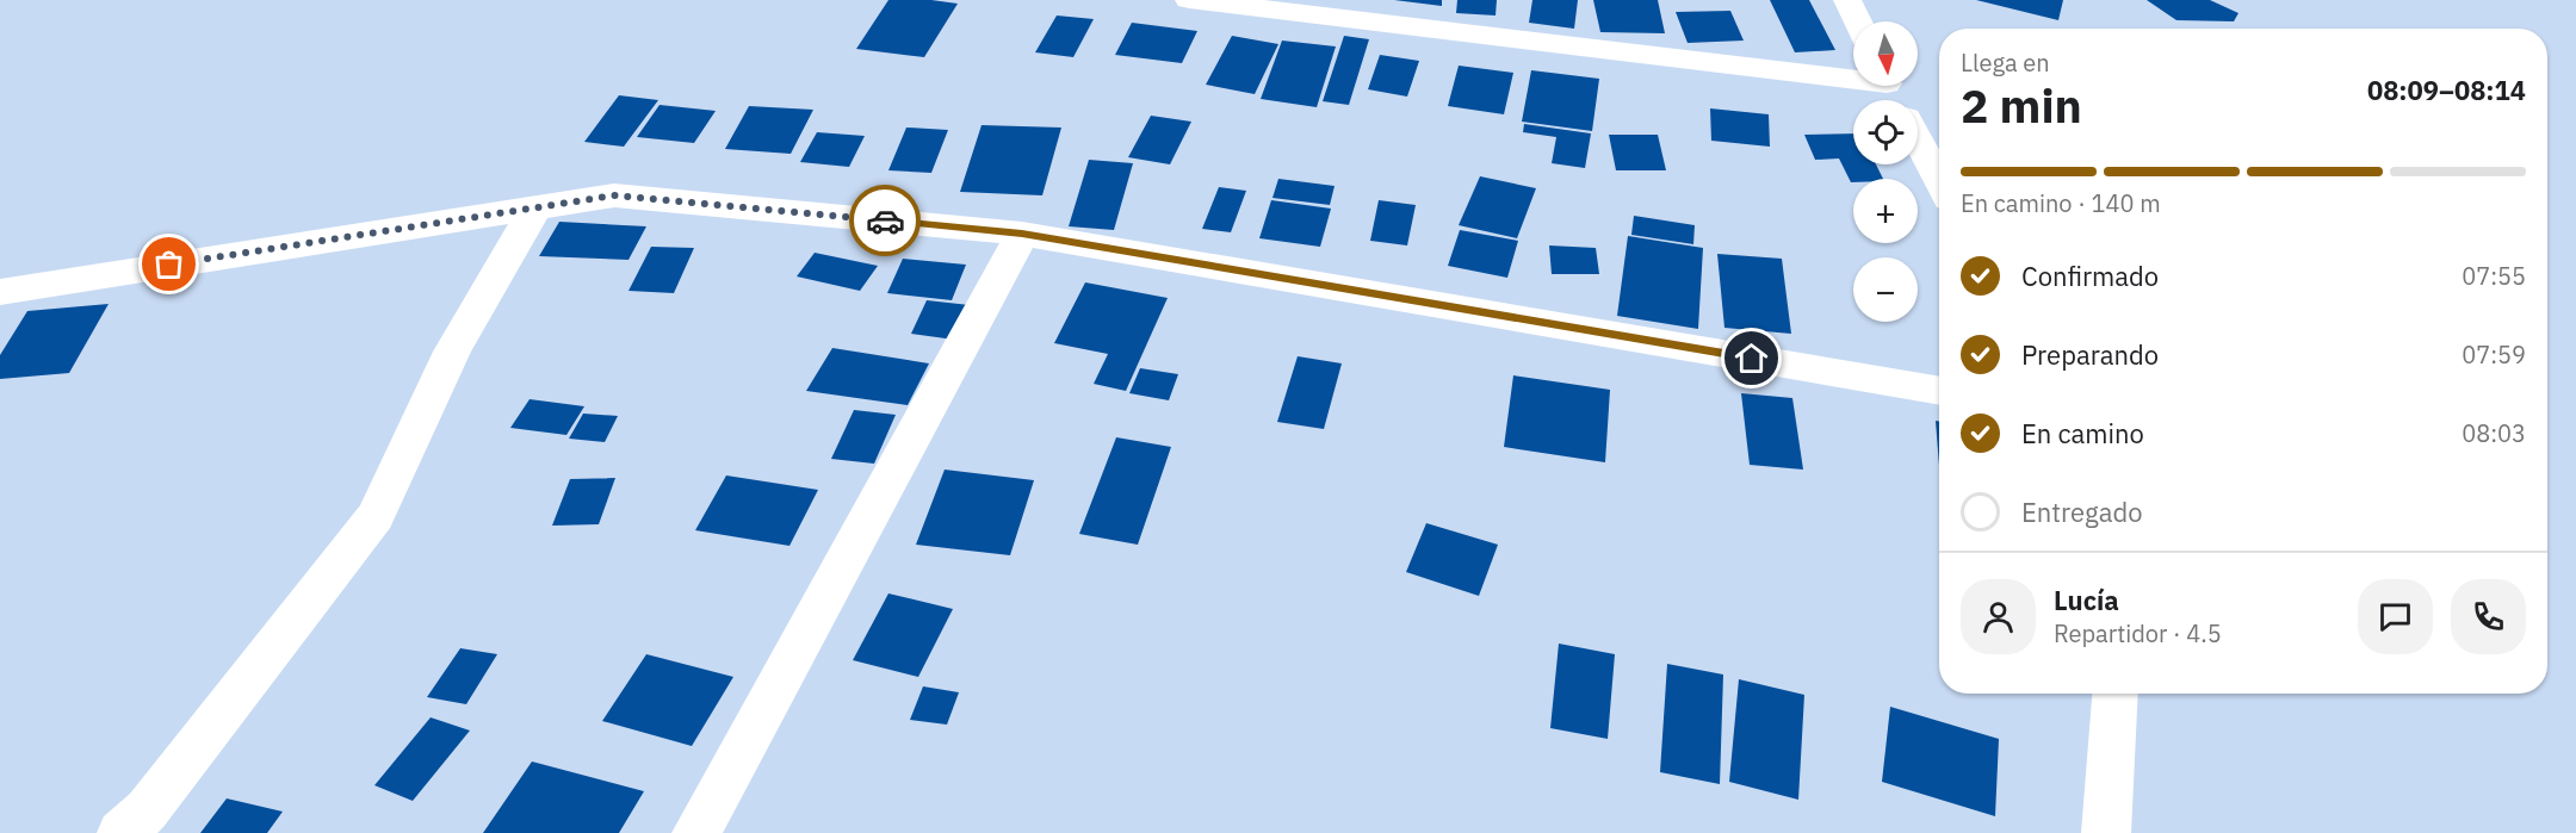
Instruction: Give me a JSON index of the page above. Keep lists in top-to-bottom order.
{
  "north": "bottom",
  "page": {
    "map_buttons": ["+", "−"],
    "heading": ["2 min", "Llega en", "08:09–08:14"],
    "panel": ["Lucía", "Repartidor · 4.5"],
    "bar": "En camino · 140 m",
    "list": [
      ["Confirmado", "07:55"],
      ["Preparando", "07:59"],
      ["En camino", "08:03"],
      "Entregado"
    ]
  }
}
